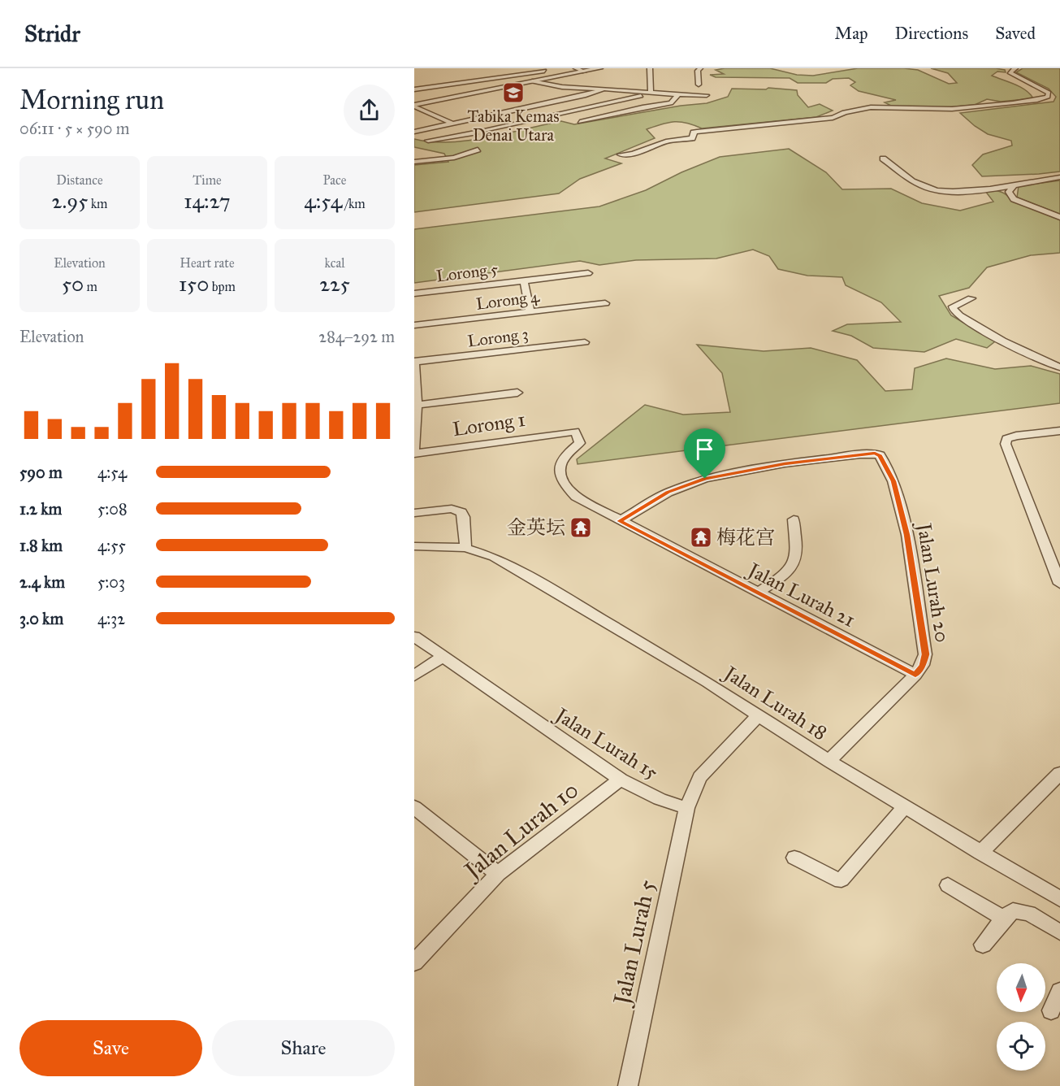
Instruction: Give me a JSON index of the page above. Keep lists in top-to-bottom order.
{
  "streets": {
    "street": [
      "Lorong 5",
      "Lorong 4",
      "Lorong 3",
      "Lorong 1",
      "Jalan Lurah 20",
      "Jalan Lurah 21",
      "Jalan Lurah 18",
      "Jalan Lurah 15",
      "Jalan Lurah 10",
      "Jalan Lurah 5"
    ]
  },
  "crossings": [
    ["Lorong 5", "Lorong 4"],
    ["Lorong 1", "Jalan Lurah 21"],
    ["Jalan Lurah 20", "Jalan Lurah 21"],
    ["Jalan Lurah 20", "Jalan Lurah 18"],
    ["Jalan Lurah 15", "Jalan Lurah 10"],
    ["Jalan Lurah 15", "Jalan Lurah 5"]
  ],
  "places": {
    "school or university": ["Tabika Kemas Denai Utara"],
    "temple": ["金英坛", "梅花宫"]
  },
  "north": "bottom",
  "page": {
    "header": "Stridr",
    "nav": ["Map", "Directions", "Saved"],
    "heading": ["Morning run", "06:11 · 5 × 590 m"],
    "stats": [
      ["Distance", "2.95 km"],
      ["Time", "14:27"],
      ["Pace", "4:54 /km"],
      ["Elevation", "50 m"],
      ["Heart rate", "150 bpm"],
      ["kcal", "225"]
    ],
    "chart": ["Elevation", "284–292 m"],
    "list": [
      {
        "name": "590 m",
        "note": "4:54"
      },
      {
        "name": "1.2 km",
        "note": "5:08"
      },
      {
        "name": "1.8 km",
        "note": "4:55"
      },
      {
        "name": "2.4 km",
        "note": "5:03"
      },
      {
        "name": "3.0 km",
        "note": "4:32"
      }
    ],
    "buttons": ["Save", "Share"]
  }
}
